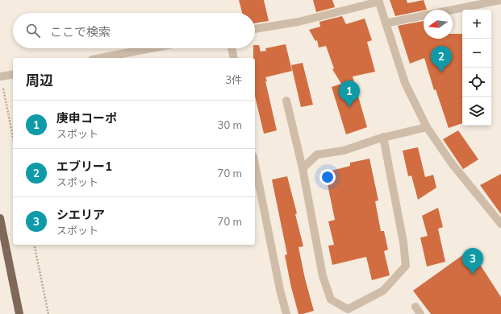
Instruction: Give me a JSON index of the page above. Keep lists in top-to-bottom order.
{
  "north": "left",
  "page": {
    "map_buttons": ["+", "−"],
    "search": "ここで検索",
    "pins": ["2", "1", "3"],
    "heading": ["周辺", "3件"],
    "list": [
      {
        "mark": "1",
        "name": "庚申コーポ",
        "note": "スポット",
        "value": "30 m"
      },
      {
        "mark": "2",
        "name": "エブリー1",
        "note": "スポット",
        "value": "70 m"
      },
      {
        "mark": "3",
        "name": "シエリア",
        "note": "スポット",
        "value": "70 m"
      }
    ]
  }
}
